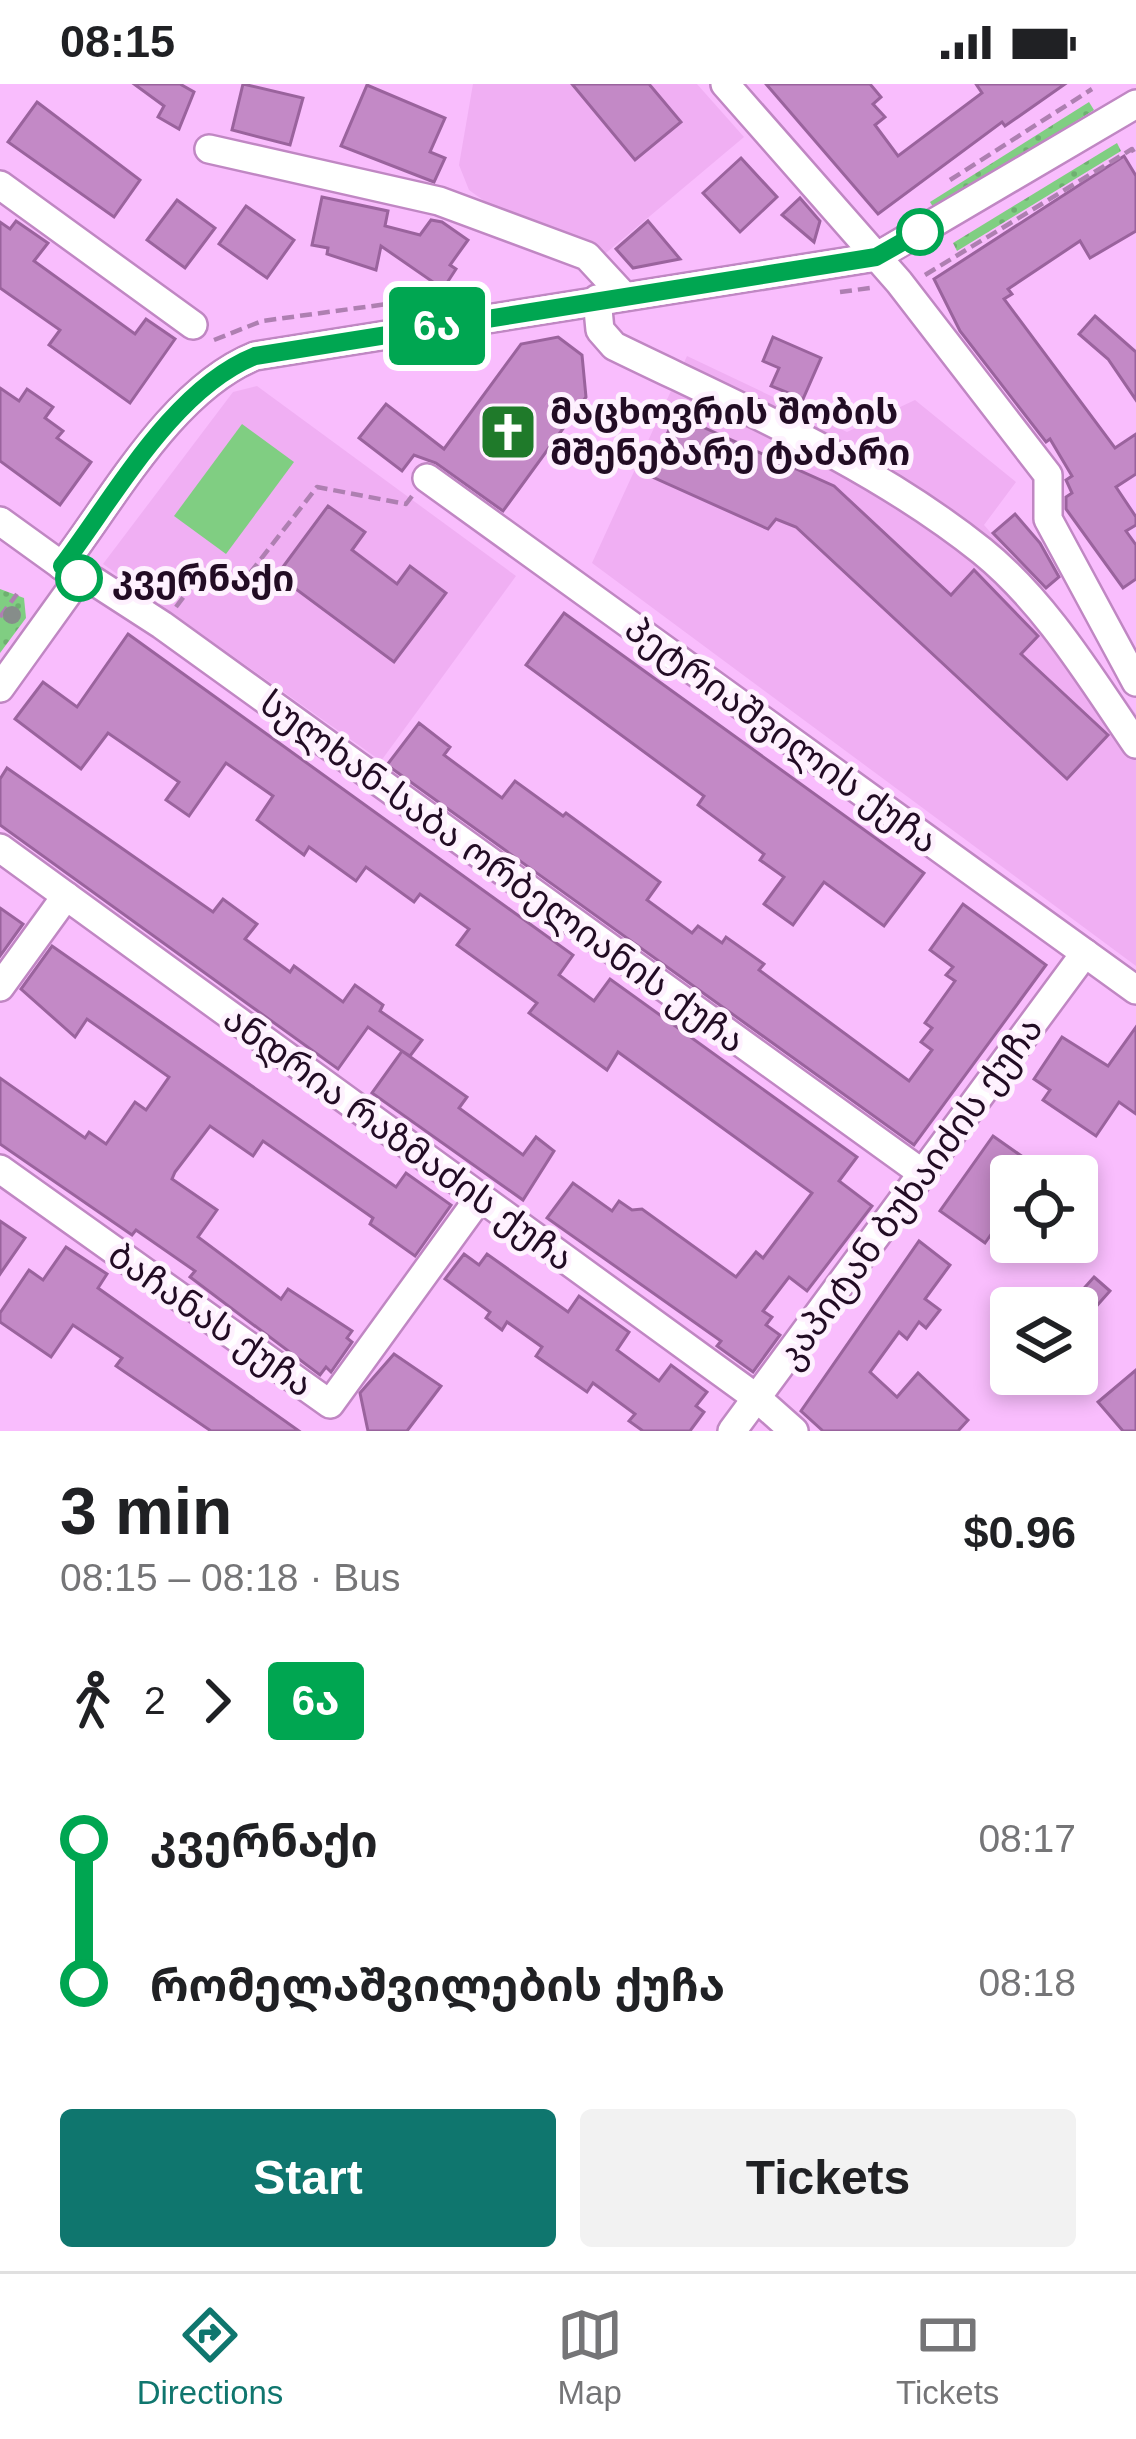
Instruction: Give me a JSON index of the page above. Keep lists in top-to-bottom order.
{
  "streets": {
    "street": [
      "პეტრიაშვილის ქუჩა",
      "სულხან-საბა ორბელიანის ქუჩა",
      "ანდრია რაზმაძის ქუჩა",
      "კაპიტან ბუხაიძის ქუჩა",
      "ბაჩანას ქუჩა"
    ]
  },
  "crossings": [
    ["პეტრიაშვილის ქუჩა", "კაპიტან ბუხაიძის ქუჩა"],
    ["სულხან-საბა ორბელიანის ქუჩა", "კაპიტან ბუხაიძის ქუჩა"],
    ["ანდრია რაზმაძის ქუჩა", "კაპიტან ბუხაიძის ქუჩა"],
    ["ანდრია რაზმაძის ქუჩა", "ბაჩანას ქუჩა"]
  ],
  "places": {
    "church": ["მაცხოვრის შობის მშენებარე ტაძარი"],
    "other": ["კვერნაქი"]
  },
  "lines": ["bus line 6ა"],
  "page": {
    "status": "08:15",
    "on_map": "6ა",
    "heading": ["3 min", "08:15 – 08:18 · Bus", "$0.96"],
    "legs": ["2", "6ა"],
    "list": [
      {
        "name": "კვერნაქი",
        "value": "08:17"
      },
      {
        "name": "რომელაშვილების ქუჩა",
        "value": "08:18"
      }
    ],
    "buttons": ["Start", "Tickets"],
    "tabs": ["Directions", "Map", "Tickets"]
  }
}
